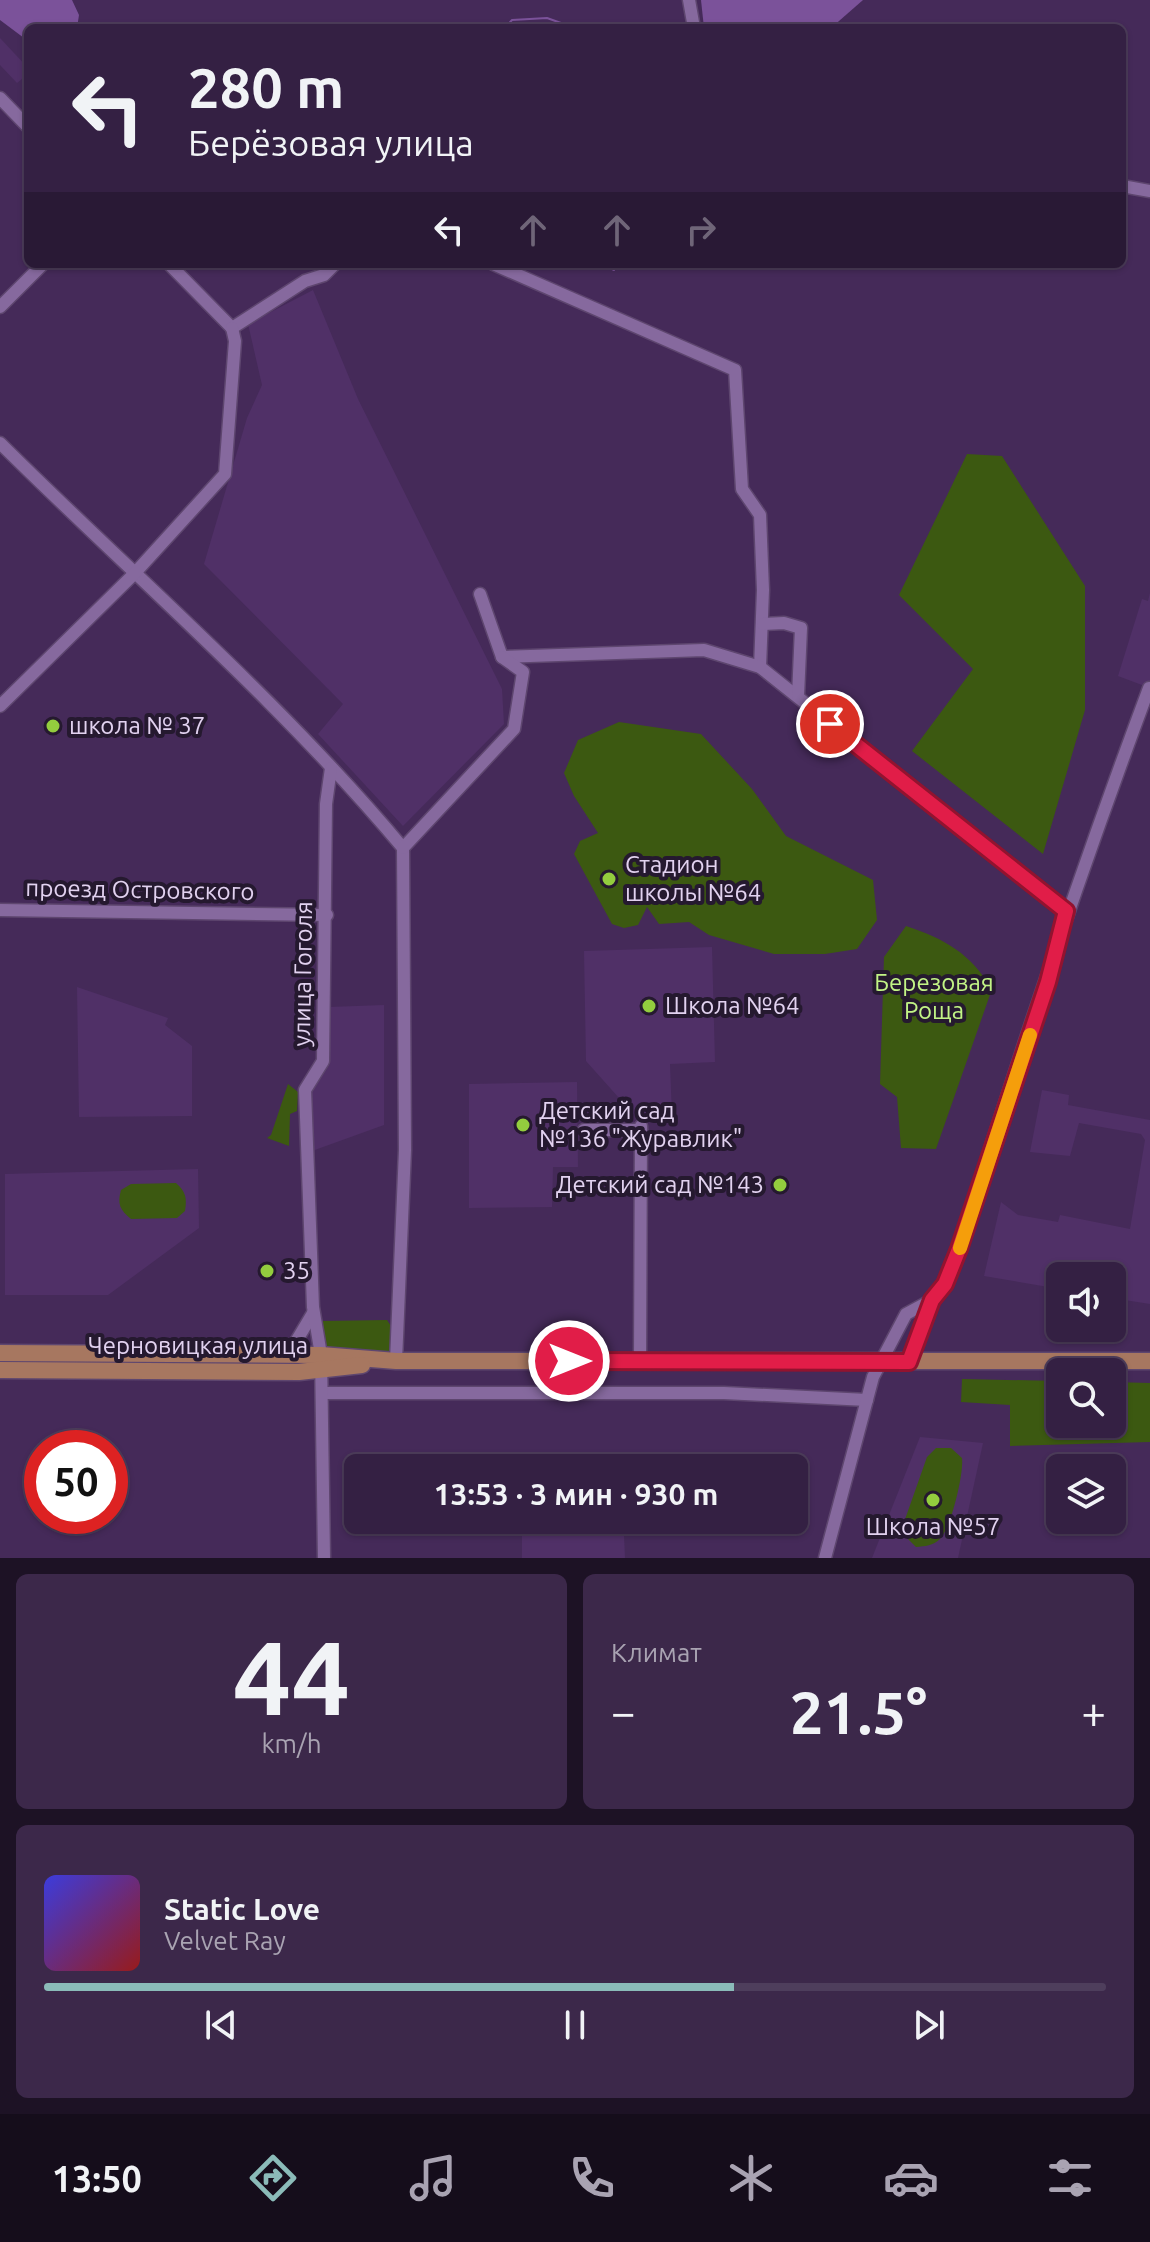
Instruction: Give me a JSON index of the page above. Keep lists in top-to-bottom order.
{
  "streets": {
    "main road": ["Черновицкая улица"],
    "street": ["проезд Островского", "улица Гоголя"]
  },
  "crossings": [
    ["проезд Островского", "улица Гоголя"],
    ["улица Гоголя", "Черновицкая улица"]
  ],
  "parks": ["Березовая Роща"],
  "places": [
    "школа № 37",
    "Стадион школы №64",
    "Школа №64",
    "Детский сад №136 \"Журавлик\"",
    "Детский сад №143",
    "35",
    "Школа №57"
  ],
  "page": {
    "turn": ["280 m", "Берёзовая улица"],
    "limit": "50",
    "trip": "13:53 · 3 мин · 930 m",
    "tile": [
      ["44", "km/h"],
      "Климат"
    ],
    "heat": ["−", "21.5°", "+"],
    "song": ["Static Love", "Velvet Ray"],
    "tabs": "13:50"
  }
}
